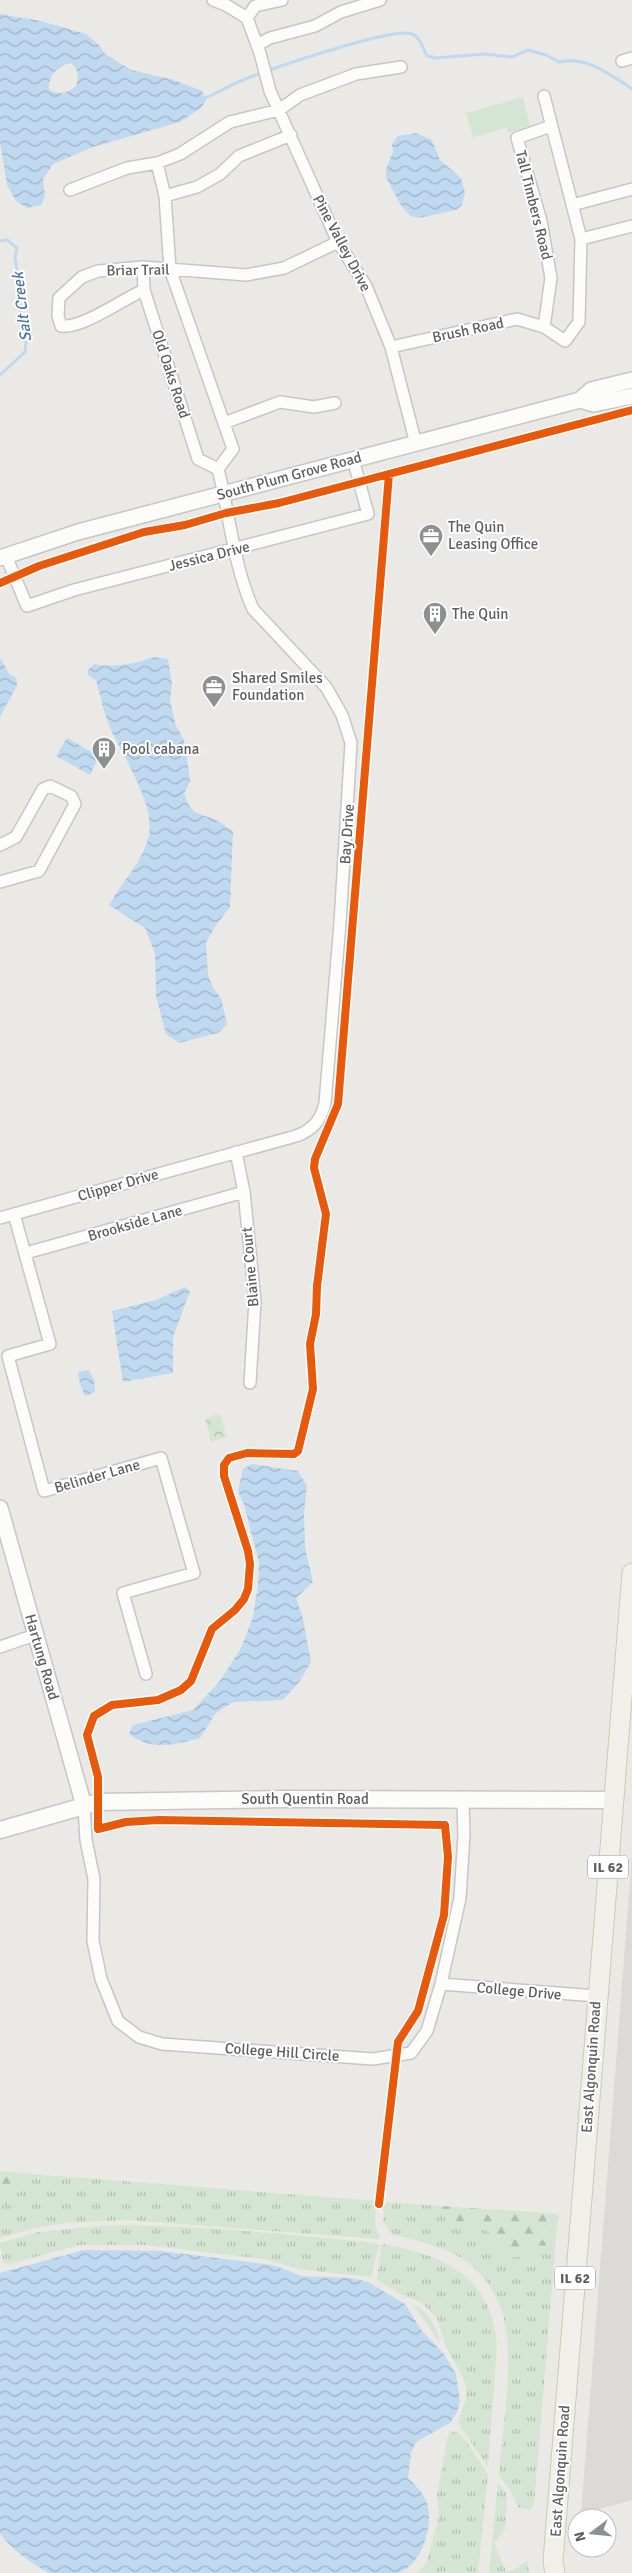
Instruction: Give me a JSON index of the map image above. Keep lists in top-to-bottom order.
{
  "streets": {
    "main road": ["South Quentin Road", "IL 62", "East Algonquin Road"],
    "street": [
      "Tall Timbers Road",
      "Pine Valley Drive",
      "Briar Trail",
      "Brush Road",
      "Old Oaks Road",
      "South Plum Grove Road",
      "Jessica Drive",
      "Bay Drive",
      "Clipper Drive",
      "Brookside Lane",
      "Blaine Court",
      "Belinder Lane",
      "Hartung Road",
      "College Drive",
      "College Hill Circle"
    ]
  },
  "crossings": [
    ["Tall Timbers Road", "Brush Road"],
    ["Pine Valley Drive", "Briar Trail"],
    ["Pine Valley Drive", "Brush Road"],
    ["Pine Valley Drive", "South Plum Grove Road"],
    ["Briar Trail", "Old Oaks Road"],
    ["South Plum Grove Road", "Jessica Drive"],
    ["South Plum Grove Road", "Bay Drive"],
    ["Jessica Drive", "Bay Drive"],
    ["Bay Drive", "Clipper Drive"],
    ["Bay Drive", "Blaine Court"],
    ["Clipper Drive", "Blaine Court"],
    ["Clipper Drive", "Belinder Lane"],
    ["Brookside Lane", "Blaine Court"],
    ["Brookside Lane", "Belinder Lane"],
    ["Hartung Road", "South Quentin Road"],
    ["Hartung Road", "College Hill Circle"],
    ["South Quentin Road", "College Hill Circle"],
    ["South Quentin Road", "East Algonquin Road"],
    ["College Drive", "College Hill Circle"],
    ["College Drive", "East Algonquin Road"]
  ],
  "water": ["Salt Creek"],
  "places": {
    "office": ["The Quin Leasing Office", "Shared Smiles Foundation"],
    "building": ["The Quin", "Pool cabana"]
  },
  "north": "left"
}
